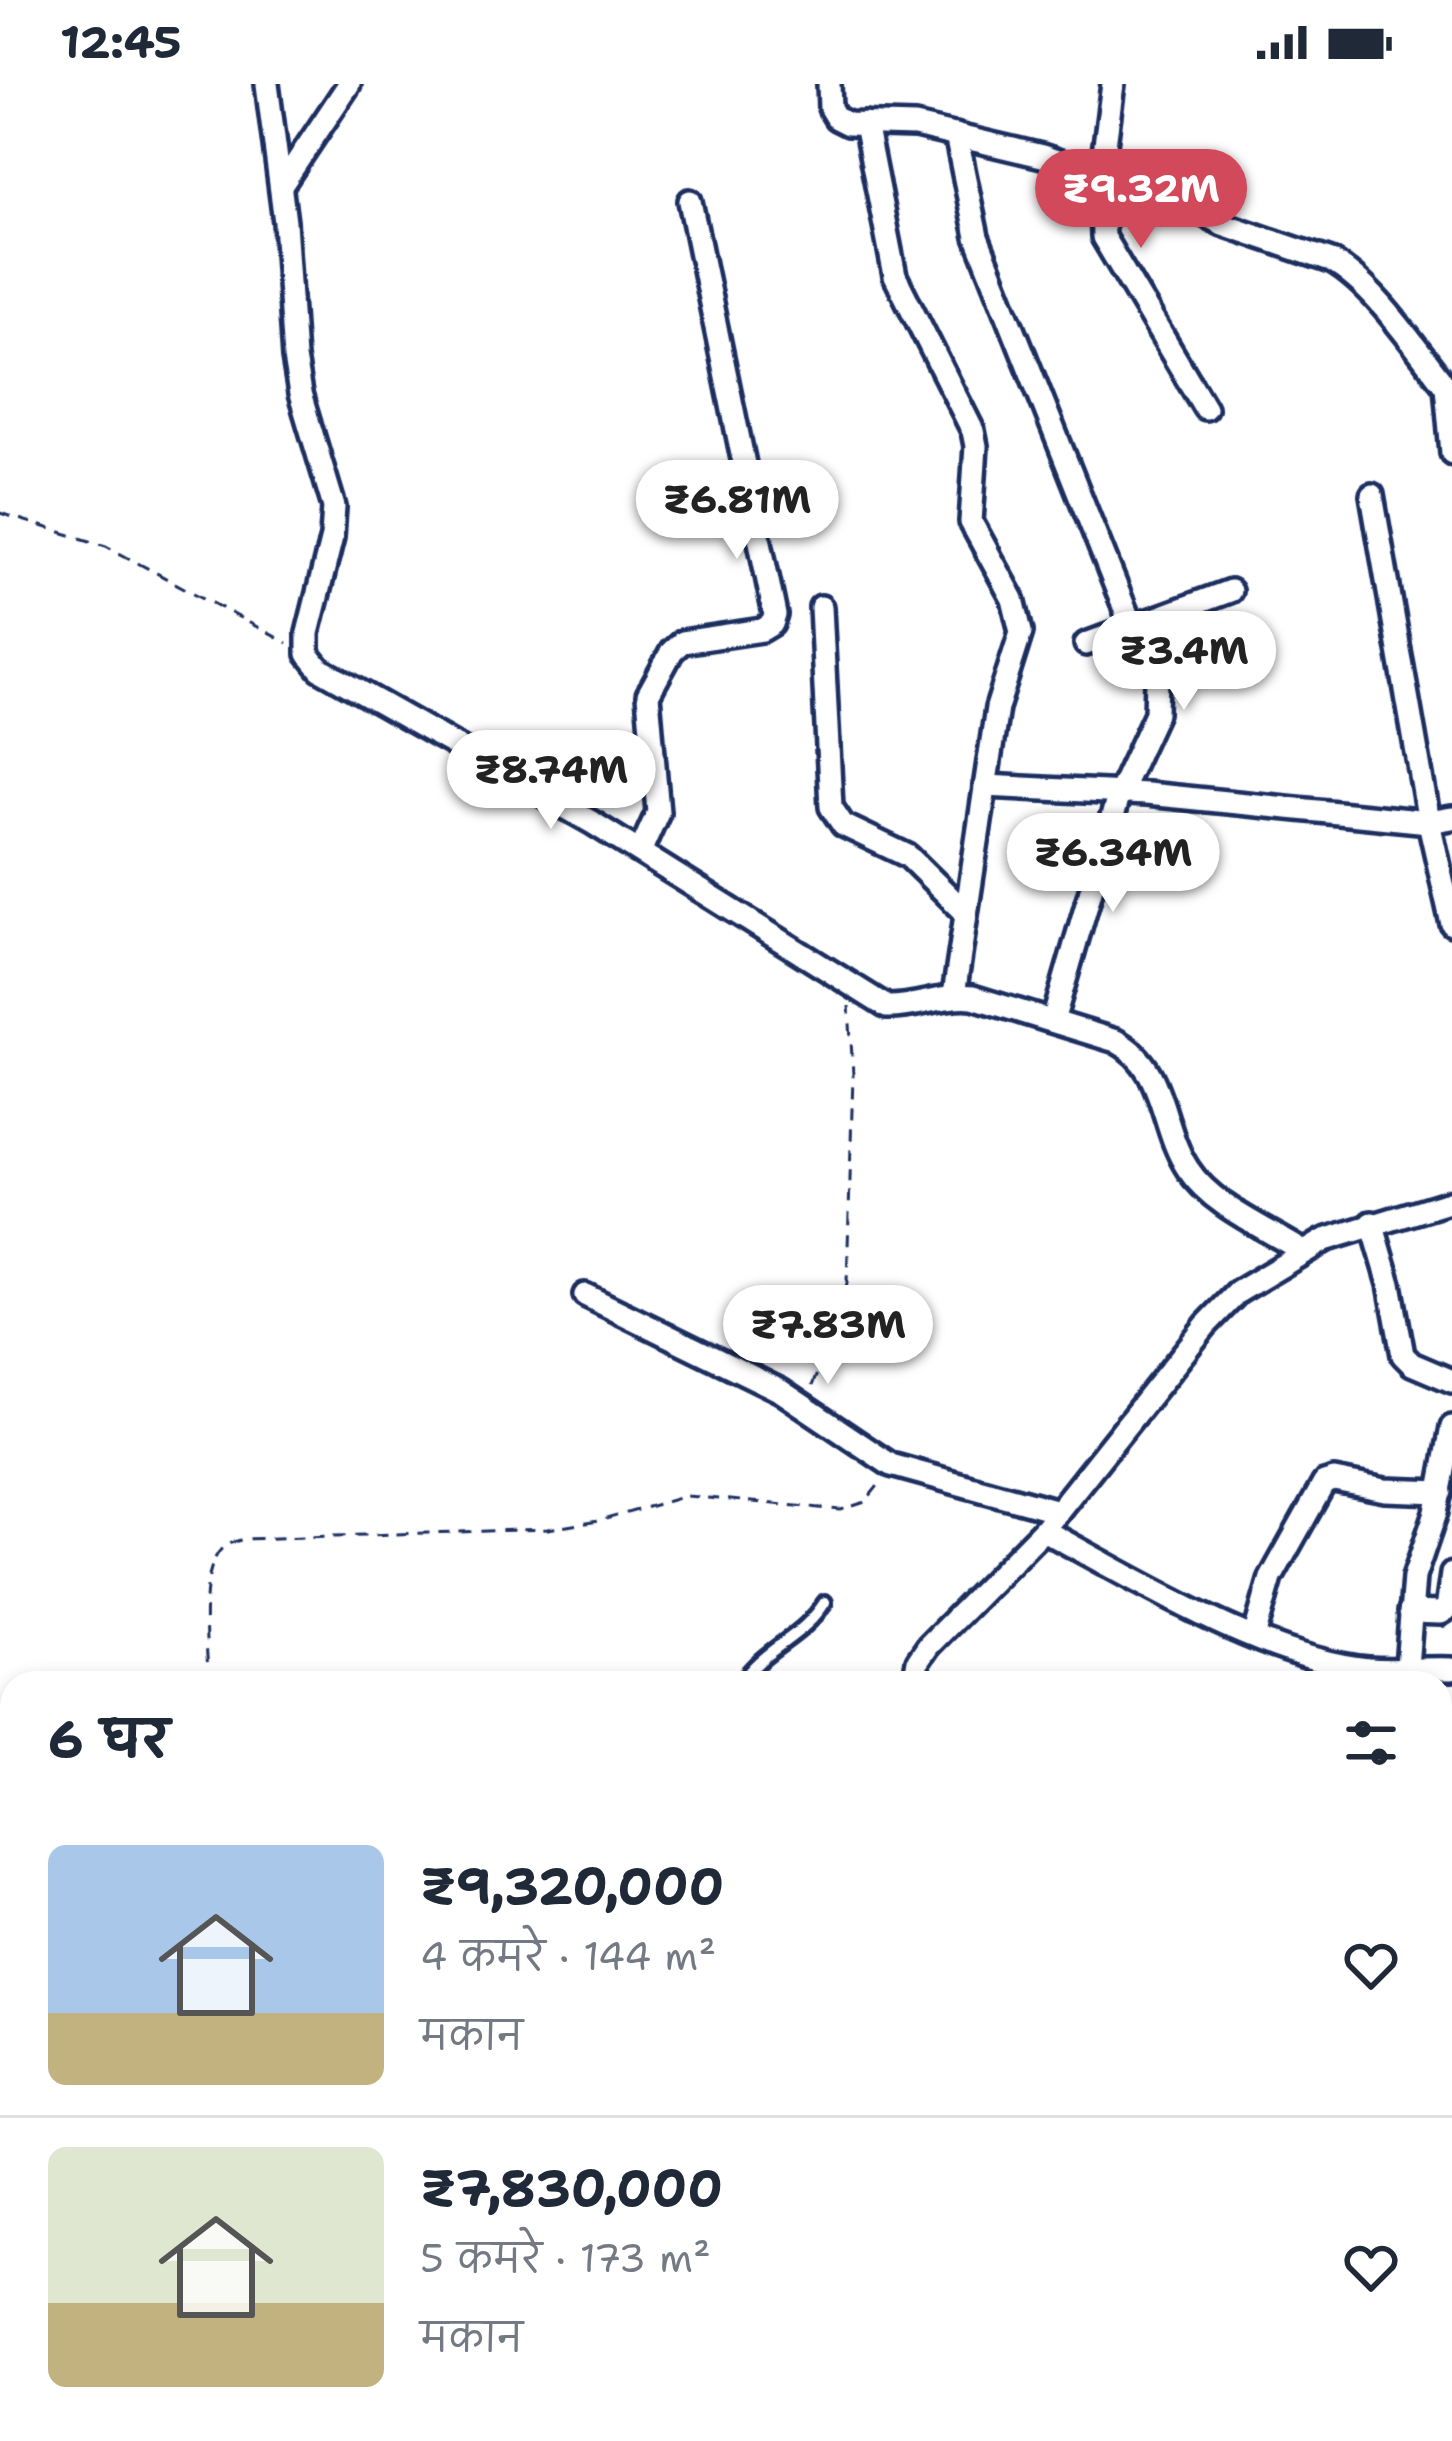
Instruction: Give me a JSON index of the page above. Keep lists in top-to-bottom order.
{
  "page": {
    "status": "12:45",
    "price": [
      "₹9.32M",
      "₹6.81M",
      "₹3.4M",
      "₹8.74M",
      "₹6.34M",
      "₹7.83M"
    ],
    "heading": "6 घर",
    "list": [
      {
        "name": "₹9,320,000",
        "note": "4 कमरे · 144 m² · मकान"
      },
      {
        "name": "₹7,830,000",
        "note": "5 कमरे · 173 m² · मकान"
      }
    ]
  }
}
